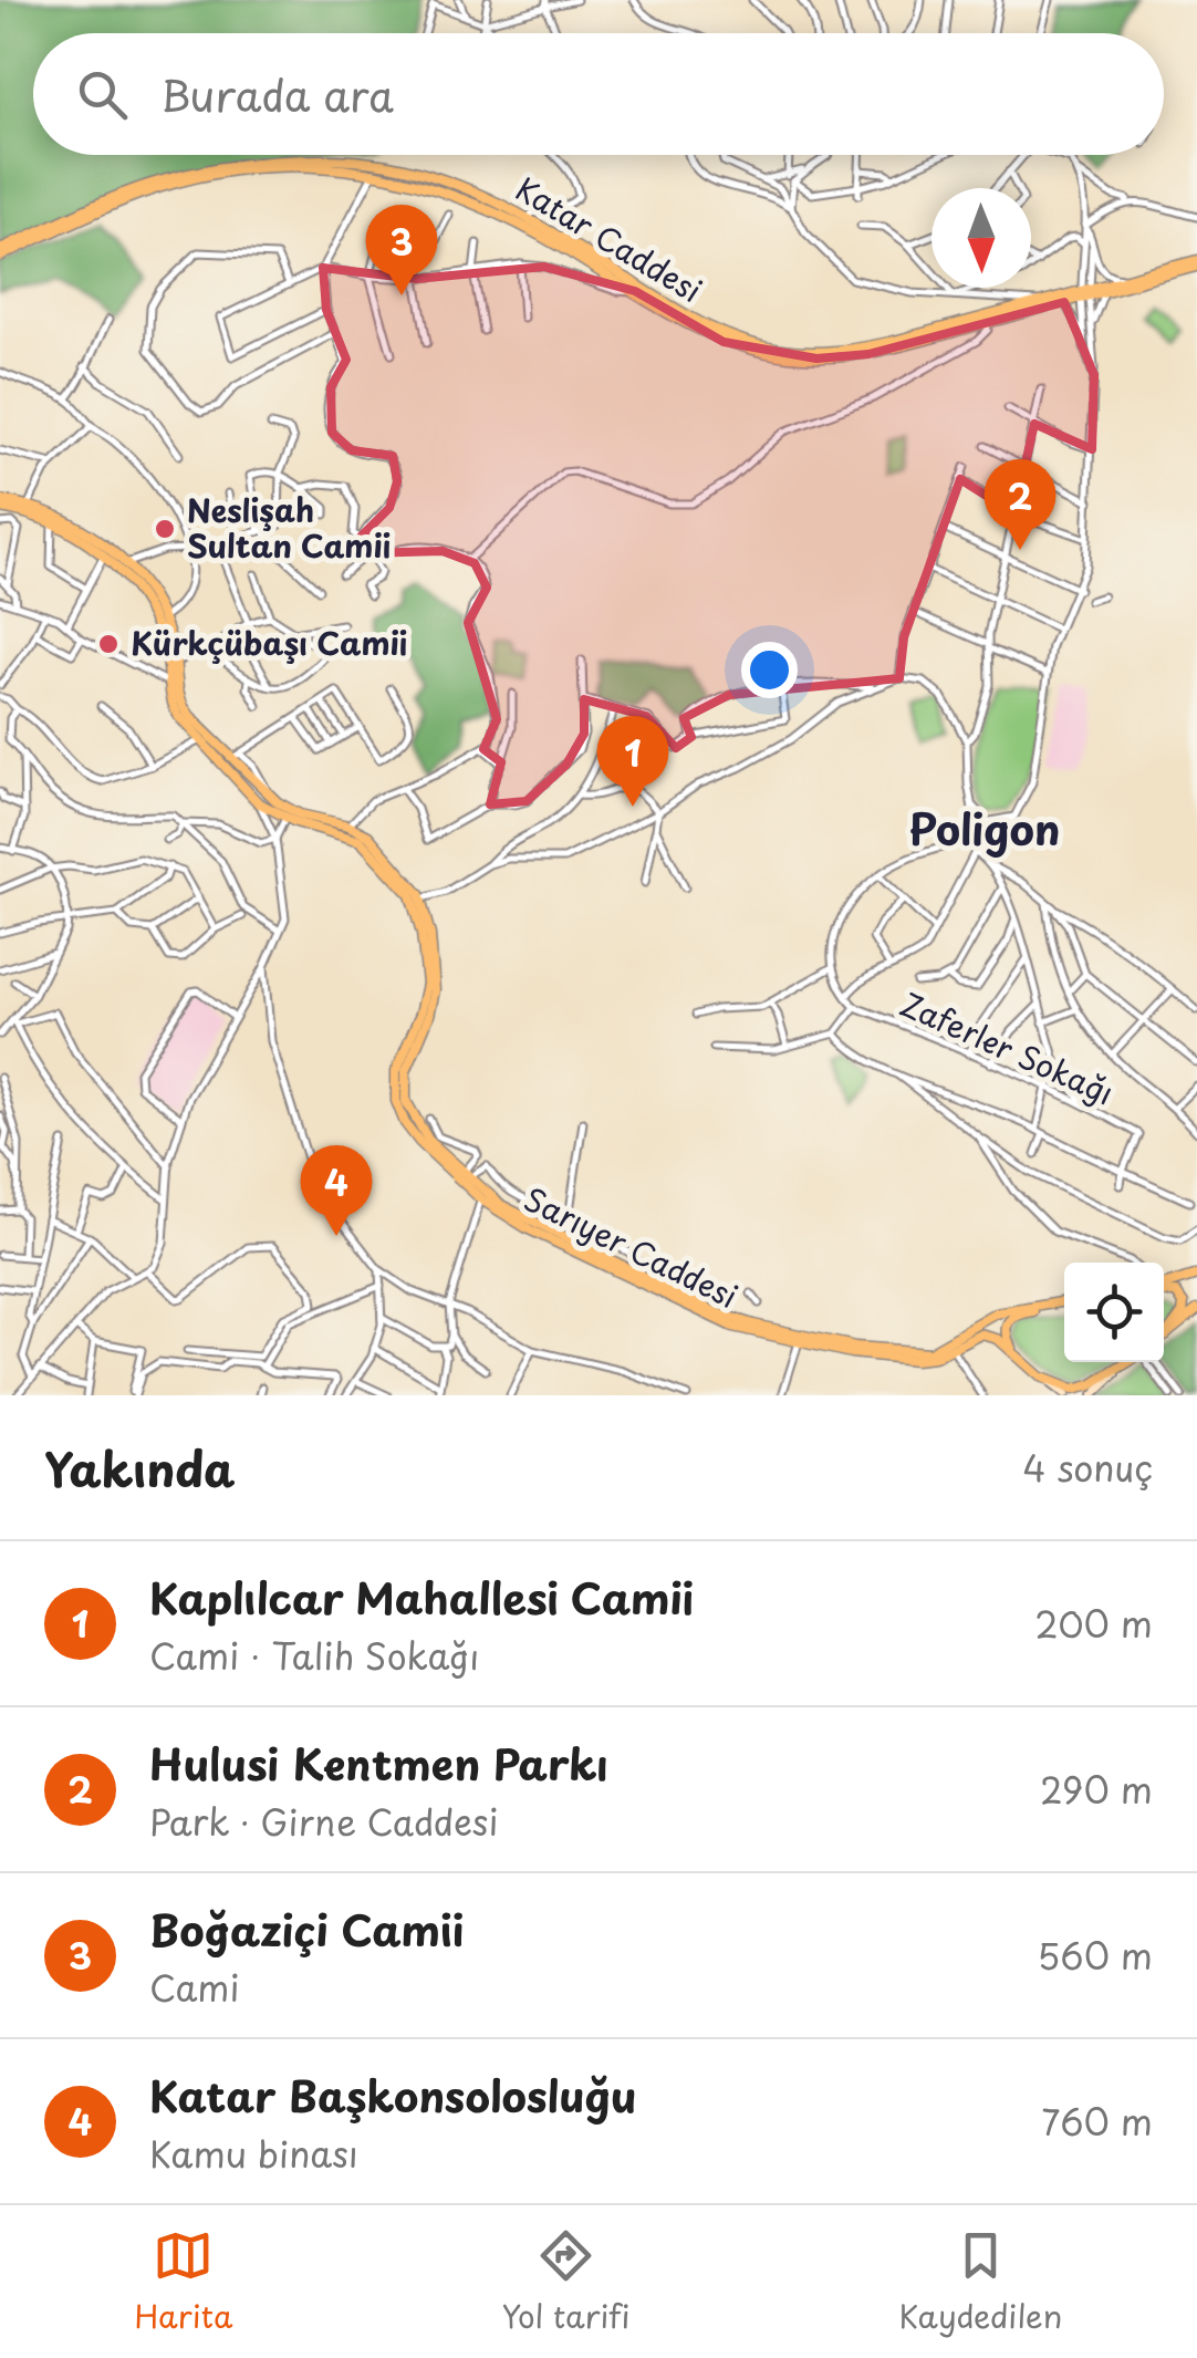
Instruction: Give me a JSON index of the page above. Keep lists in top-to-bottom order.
{
  "streets": {
    "main road": ["Katar Caddesi", "Sarıyer Caddesi"],
    "street": ["Zaferler Sokağı"]
  },
  "districts": ["Poligon"],
  "places": ["Neslişah Sultan Camii", "Kürkçübaşı Camii"],
  "north": "bottom",
  "page": {
    "search": "Burada ara",
    "pins": [
      "3",
      "2",
      "1",
      "4"
    ],
    "heading": ["Yakında", "4 sonuç"],
    "list": [
      {
        "mark": "1",
        "name": "Kaplılcar Mahallesi Camii",
        "note": "Cami · Talih Sokağı",
        "value": "200 m"
      },
      {
        "mark": "2",
        "name": "Hulusi Kentmen Parkı",
        "note": "Park · Girne Caddesi",
        "value": "290 m"
      },
      {
        "mark": "3",
        "name": "Boğaziçi Camii",
        "note": "Cami",
        "value": "560 m"
      },
      {
        "mark": "4",
        "name": "Katar Başkonsolosluğu",
        "note": "Kamu binası",
        "value": "760 m"
      }
    ],
    "nav": ["Harita", "Yol tarifi", "Kaydedilen"]
  }
}
